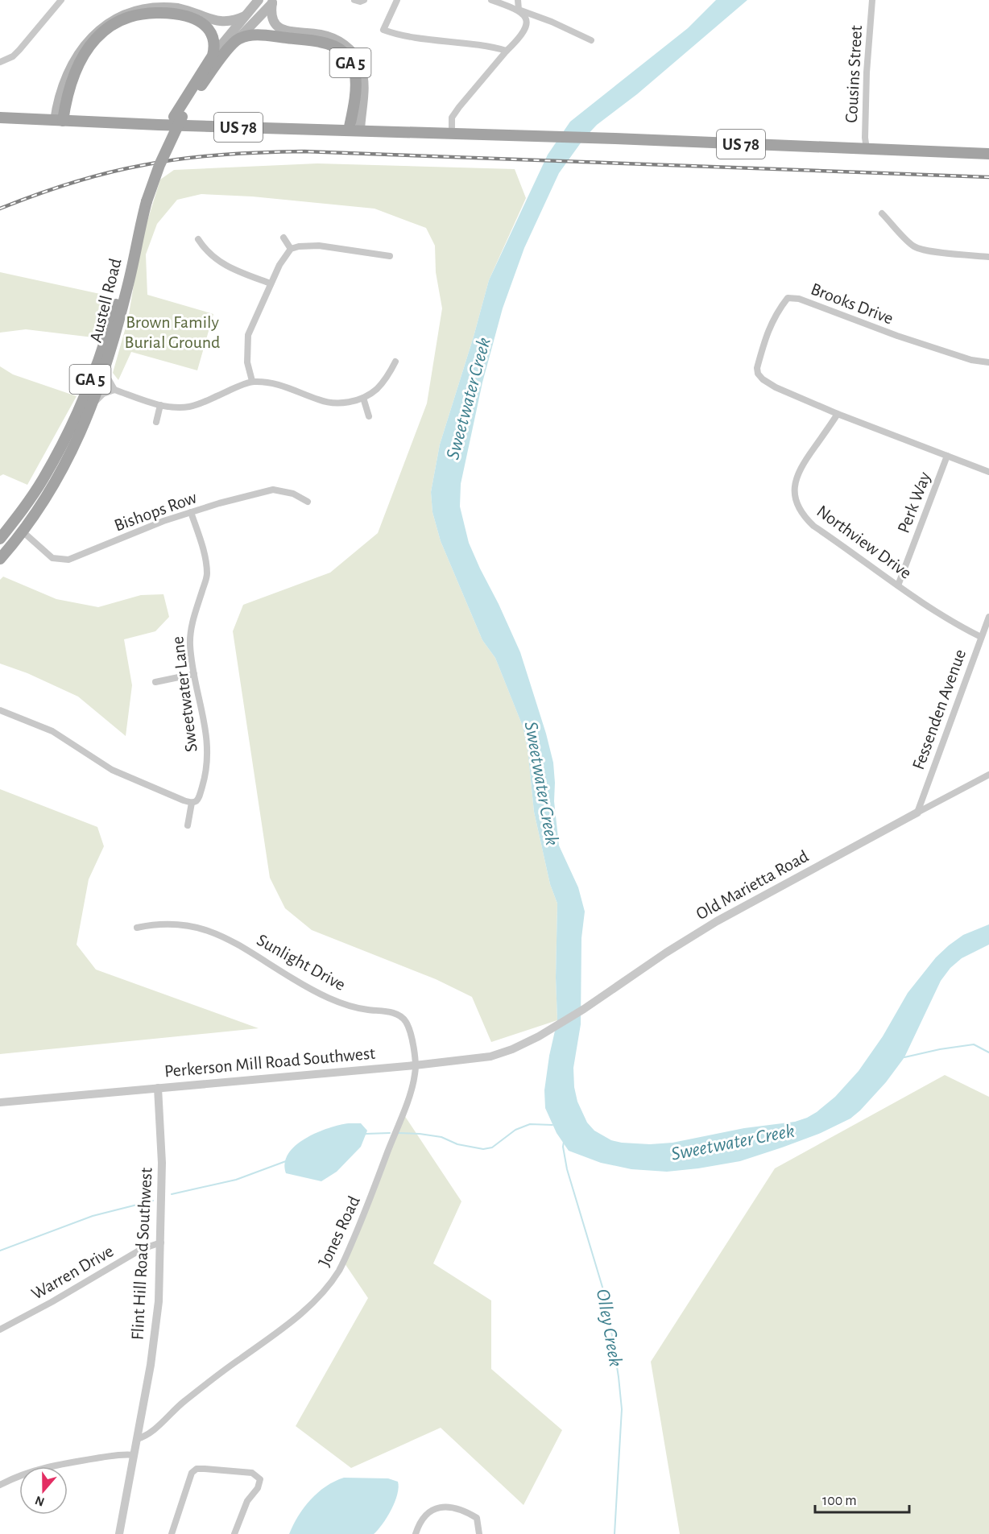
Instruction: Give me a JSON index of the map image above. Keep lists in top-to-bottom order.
{
  "streets": {
    "main road": ["GA 5", "US 78", "Austell Road"],
    "street": [
      "Cousins Street",
      "Brooks Drive",
      "Perk Way",
      "Bishops Row",
      "Northview Drive",
      "Sweetwater Lane",
      "Fessenden Avenue",
      "Old Marietta Road",
      "Sunlight Drive",
      "Perkerson Mill Road Southwest",
      "Jones Road",
      "Flint Hill Road Southwest",
      "Warren Drive"
    ]
  },
  "crossings": [
    ["GA 5", "US 78"],
    ["GA 5", "Austell Road"],
    ["Cousins Street", "US 78"],
    ["Austell Road", "Bishops Row"],
    ["Brooks Drive", "Northview Drive"],
    ["Perk Way", "Northview Drive"],
    ["Bishops Row", "Sweetwater Lane"],
    ["Northview Drive", "Fessenden Avenue"],
    ["Fessenden Avenue", "Old Marietta Road"],
    ["Old Marietta Road", "Perkerson Mill Road Southwest"],
    ["Sunlight Drive", "Perkerson Mill Road Southwest"],
    ["Sunlight Drive", "Jones Road"],
    ["Perkerson Mill Road Southwest", "Jones Road"],
    ["Perkerson Mill Road Southwest", "Flint Hill Road Southwest"],
    ["Jones Road", "Flint Hill Road Southwest"],
    ["Flint Hill Road Southwest", "Warren Drive"]
  ],
  "water": ["Sweetwater Creek", "Olley Creek"],
  "parks": ["Brown Family Burial Ground"],
  "scale_bar": "100 m",
  "north": "bottom"
}
